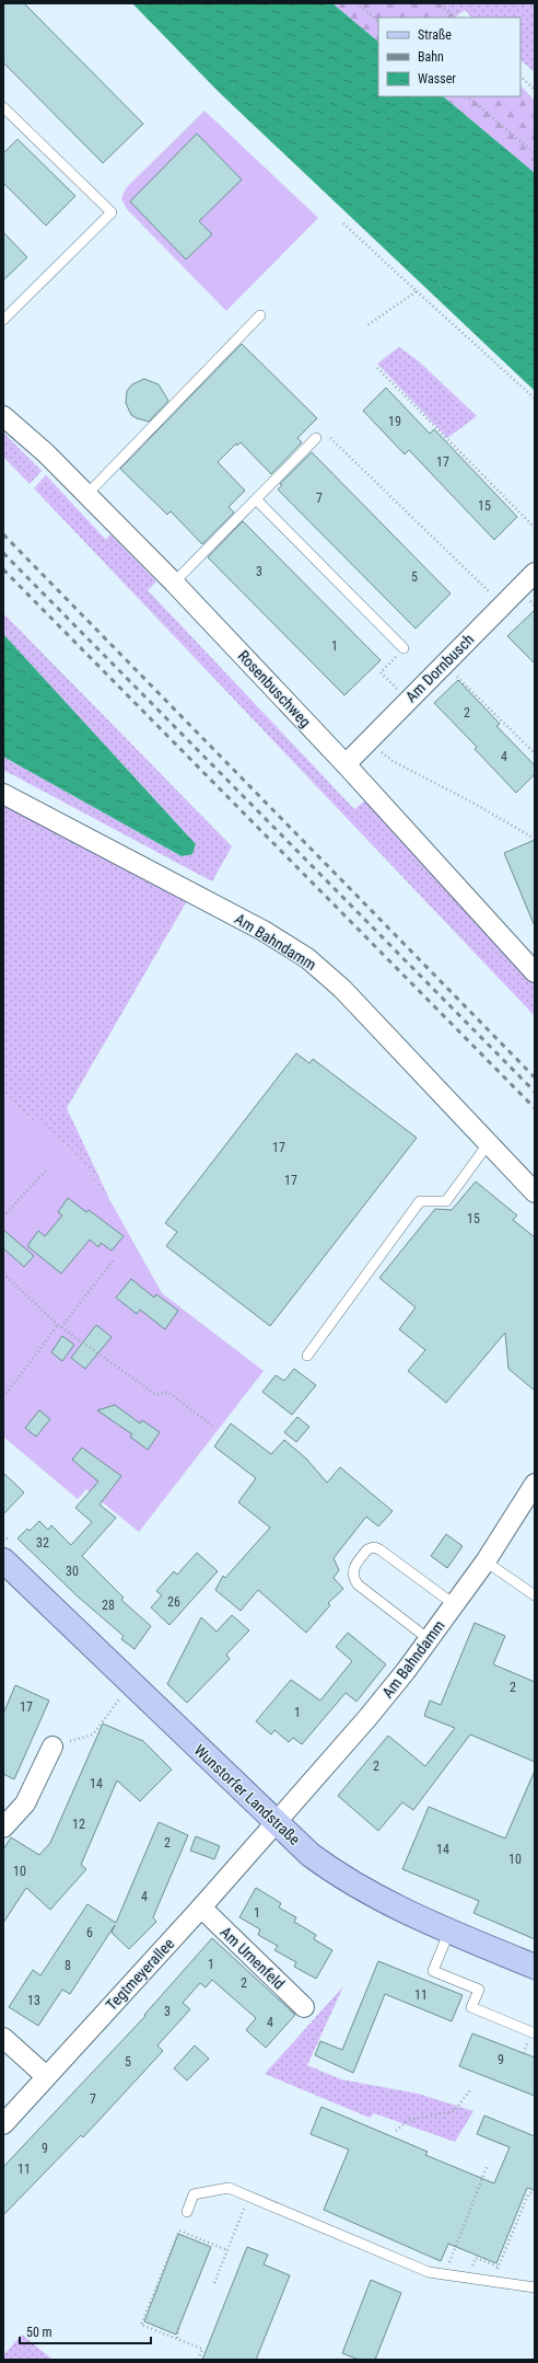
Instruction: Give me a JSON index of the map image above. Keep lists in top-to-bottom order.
{
  "streets": {
    "main road": ["Wunstorfer Landstraße"],
    "street": [
      "Am Dornbusch",
      "Rosenbuschweg",
      "Am Bahndamm",
      "Am Urnenfeld",
      "Tegtmeyerallee"
    ]
  },
  "crossings": [
    ["Am Dornbusch", "Rosenbuschweg"],
    ["Am Bahndamm", "Wunstorfer Landstraße"],
    ["Am Bahndamm", "Tegtmeyerallee"],
    ["Wunstorfer Landstraße", "Tegtmeyerallee"],
    ["Am Urnenfeld", "Tegtmeyerallee"]
  ],
  "house_numbers": [
    "19",
    "17",
    "7",
    "15",
    "3",
    "5",
    "1",
    "2",
    "4",
    "17",
    "17",
    "15",
    "32",
    "30",
    "26",
    "28",
    "2",
    "17",
    "1",
    "2",
    "14",
    "12",
    "2",
    "14",
    "10",
    "10",
    "4",
    "1",
    "6",
    "1",
    "8",
    "2",
    "11",
    "13",
    "3",
    "4",
    "9",
    "5",
    "7",
    "9",
    "11"
  ],
  "legend": ["Straße", "Bahn", "Wasser"],
  "scale_bar": "50 m"
}
